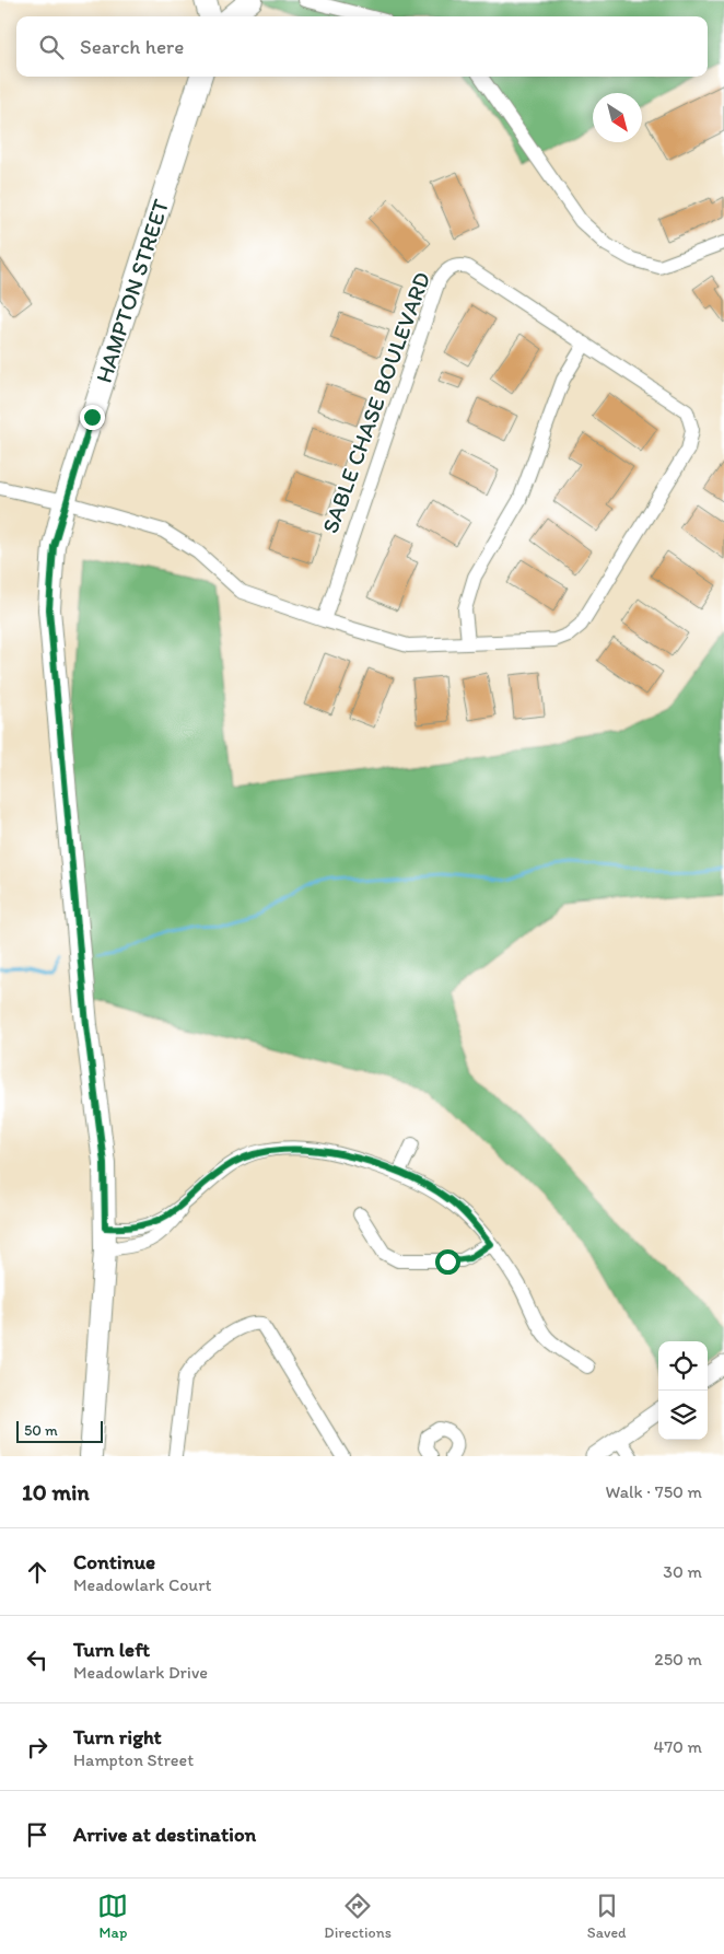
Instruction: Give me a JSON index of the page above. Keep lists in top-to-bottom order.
{
  "streets": {
    "main road": ["HAMPTON STREET"],
    "street": ["SABLE CHASE BOULEVARD"]
  },
  "crossings": [
    ["HAMPTON STREET", "SABLE CHASE BOULEVARD"]
  ],
  "scale_bar": "50 m",
  "north": "bottom right",
  "page": {
    "search": "Search here",
    "scale": "50 m",
    "heading": ["10 min", "Walk · 750 m"],
    "list": [
      ["Continue", "Meadowlark Court", "30 m"],
      ["Turn left", "Meadowlark Drive", "250 m"],
      ["Turn right", "Hampton Street", "470 m"],
      "Arrive at destination"
    ],
    "nav": ["Map", "Directions", "Saved"]
  }
}
